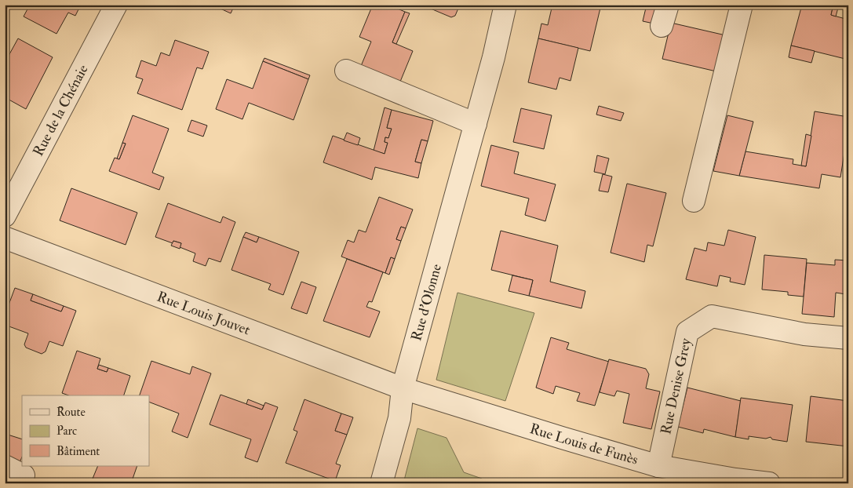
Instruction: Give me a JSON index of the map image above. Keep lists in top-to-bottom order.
{
  "streets": {
    "street": [
      "Rue de la Chénaie",
      "Rue d'Olonne",
      "Rue Louis Jouvet",
      "Rue Denise Grey",
      "Rue Louis de Funès"
    ]
  },
  "crossings": [
    ["Rue d'Olonne", "Rue Louis Jouvet"],
    ["Rue d'Olonne", "Rue Louis de Funès"],
    ["Rue Louis Jouvet", "Rue Louis de Funès"],
    ["Rue Denise Grey", "Rue Louis de Funès"]
  ],
  "legend": ["Route", "Parc", "Bâtiment"]
}
